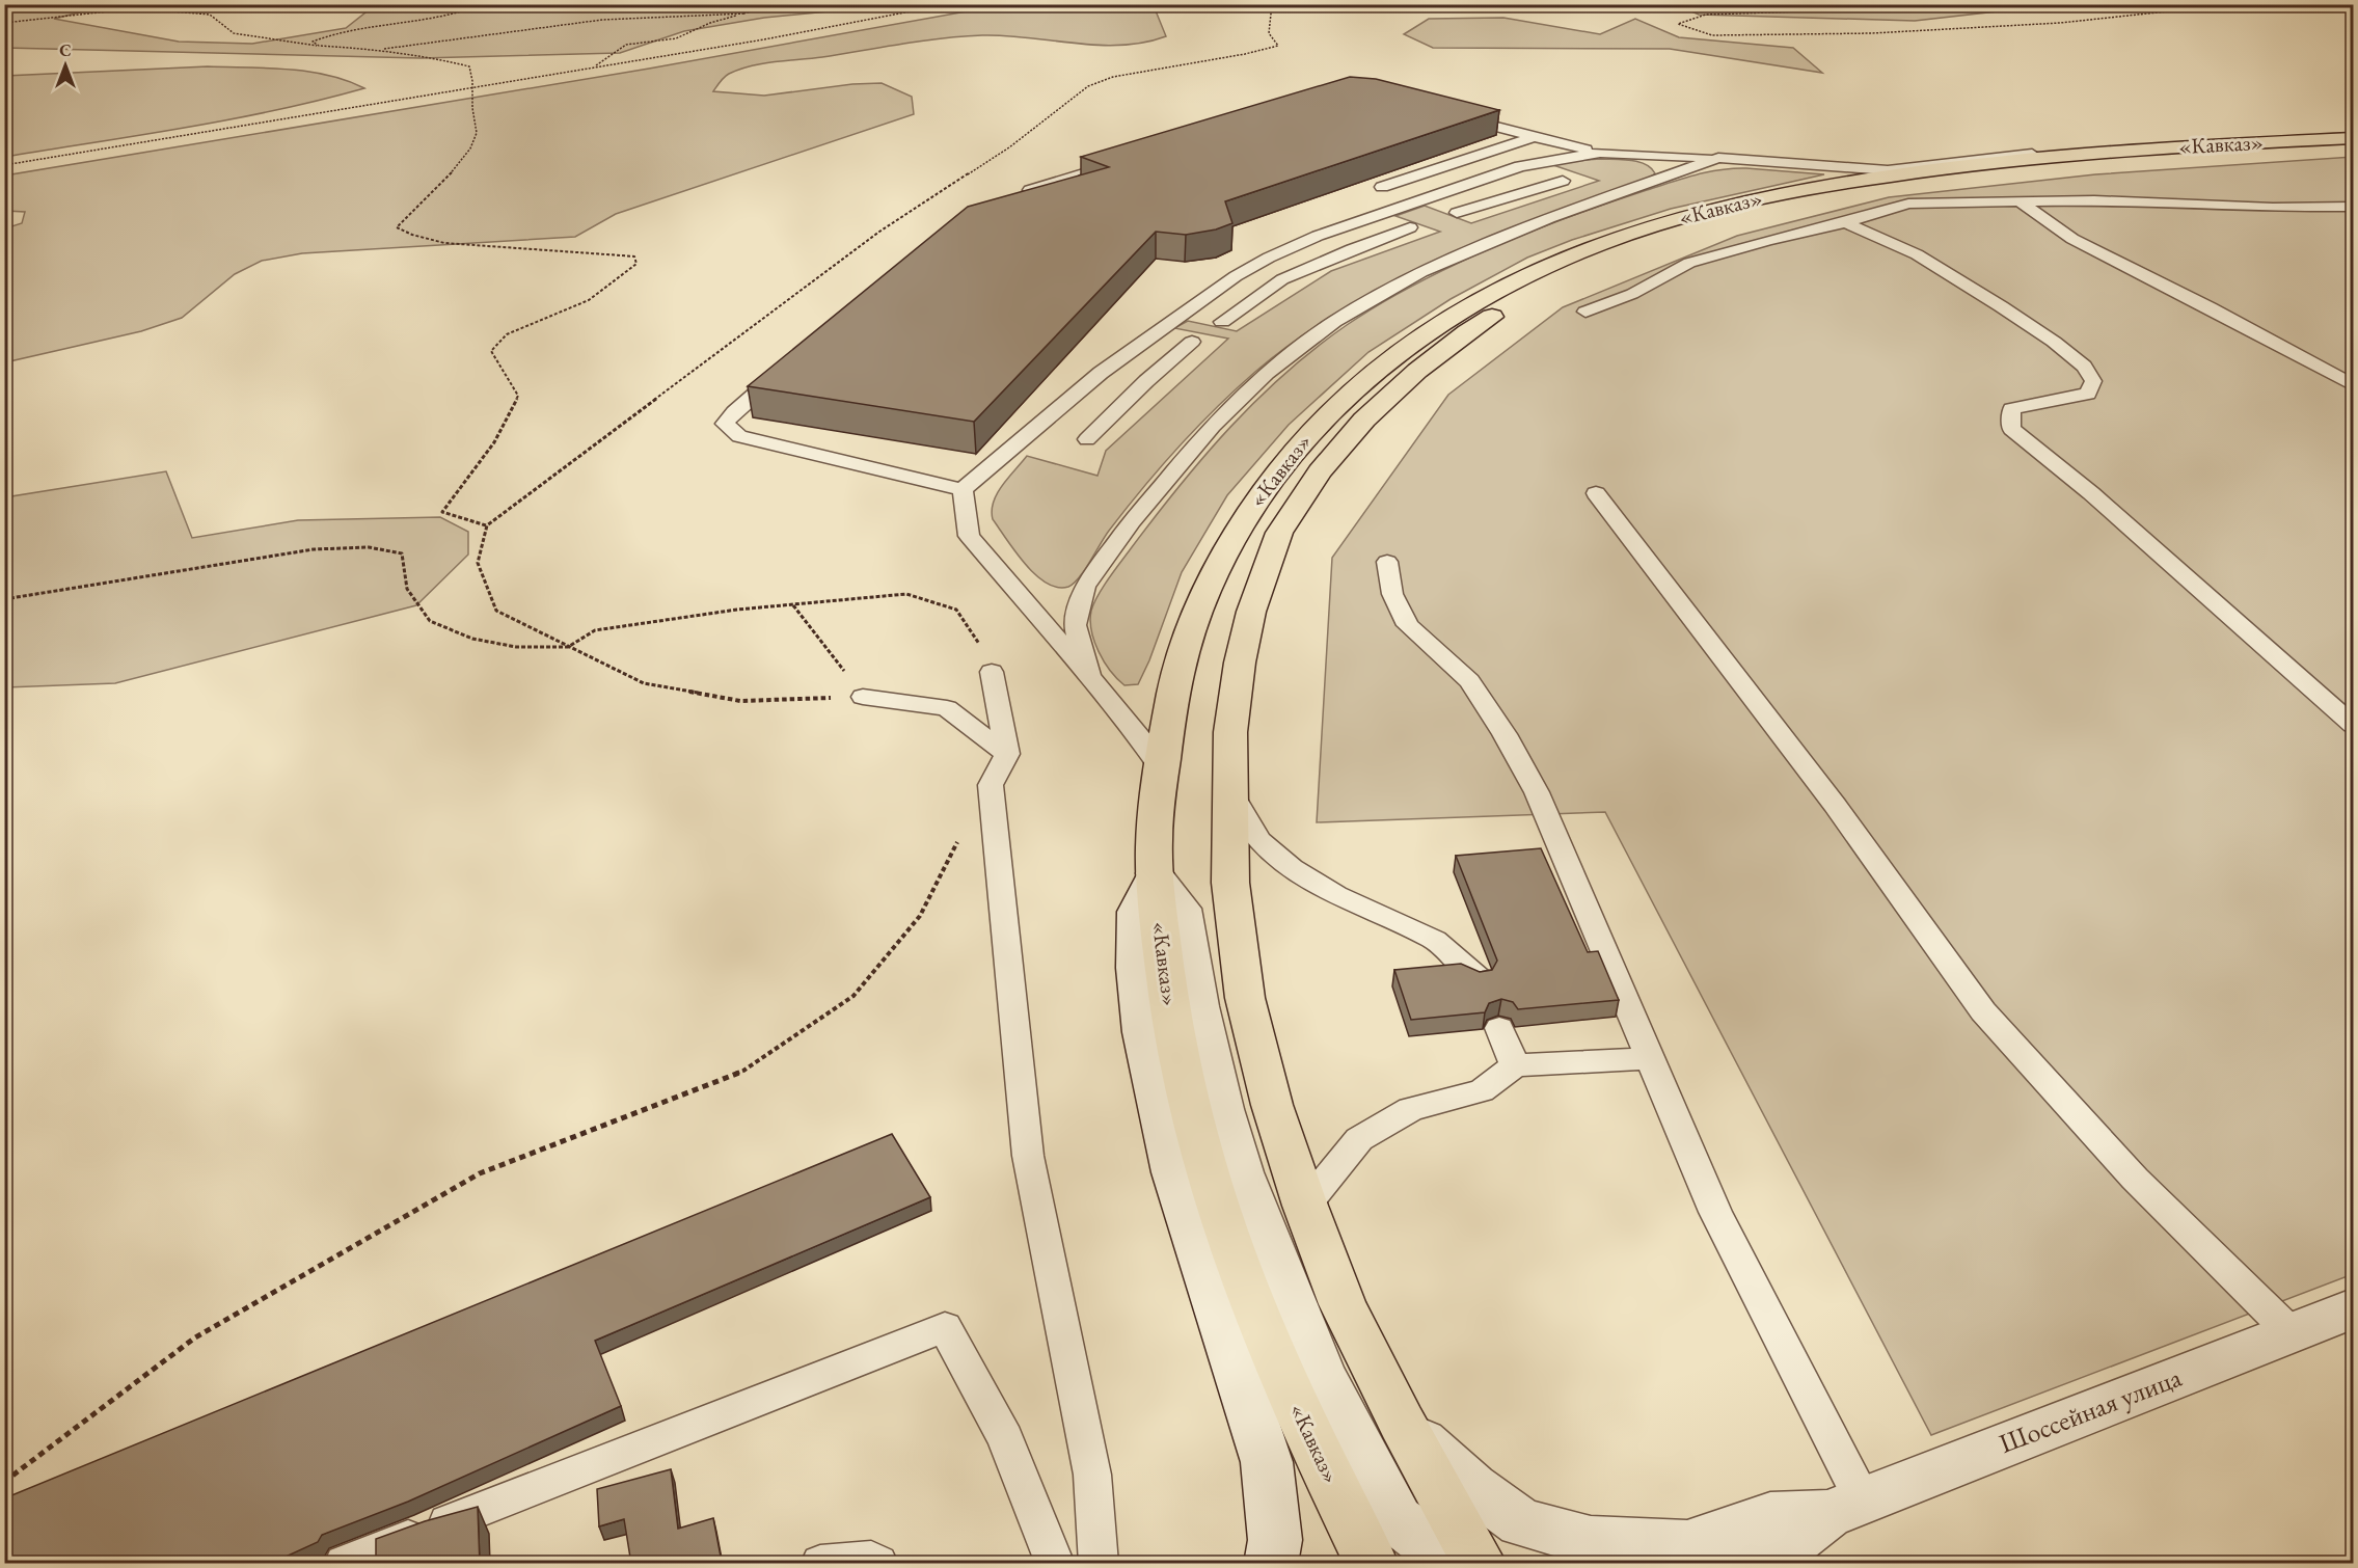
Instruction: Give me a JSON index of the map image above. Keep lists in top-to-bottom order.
{
  "streets": {
    "main road": ["«Кавказ»"],
    "street": ["Шоссейная улица"]
  },
  "north": "top"
}
